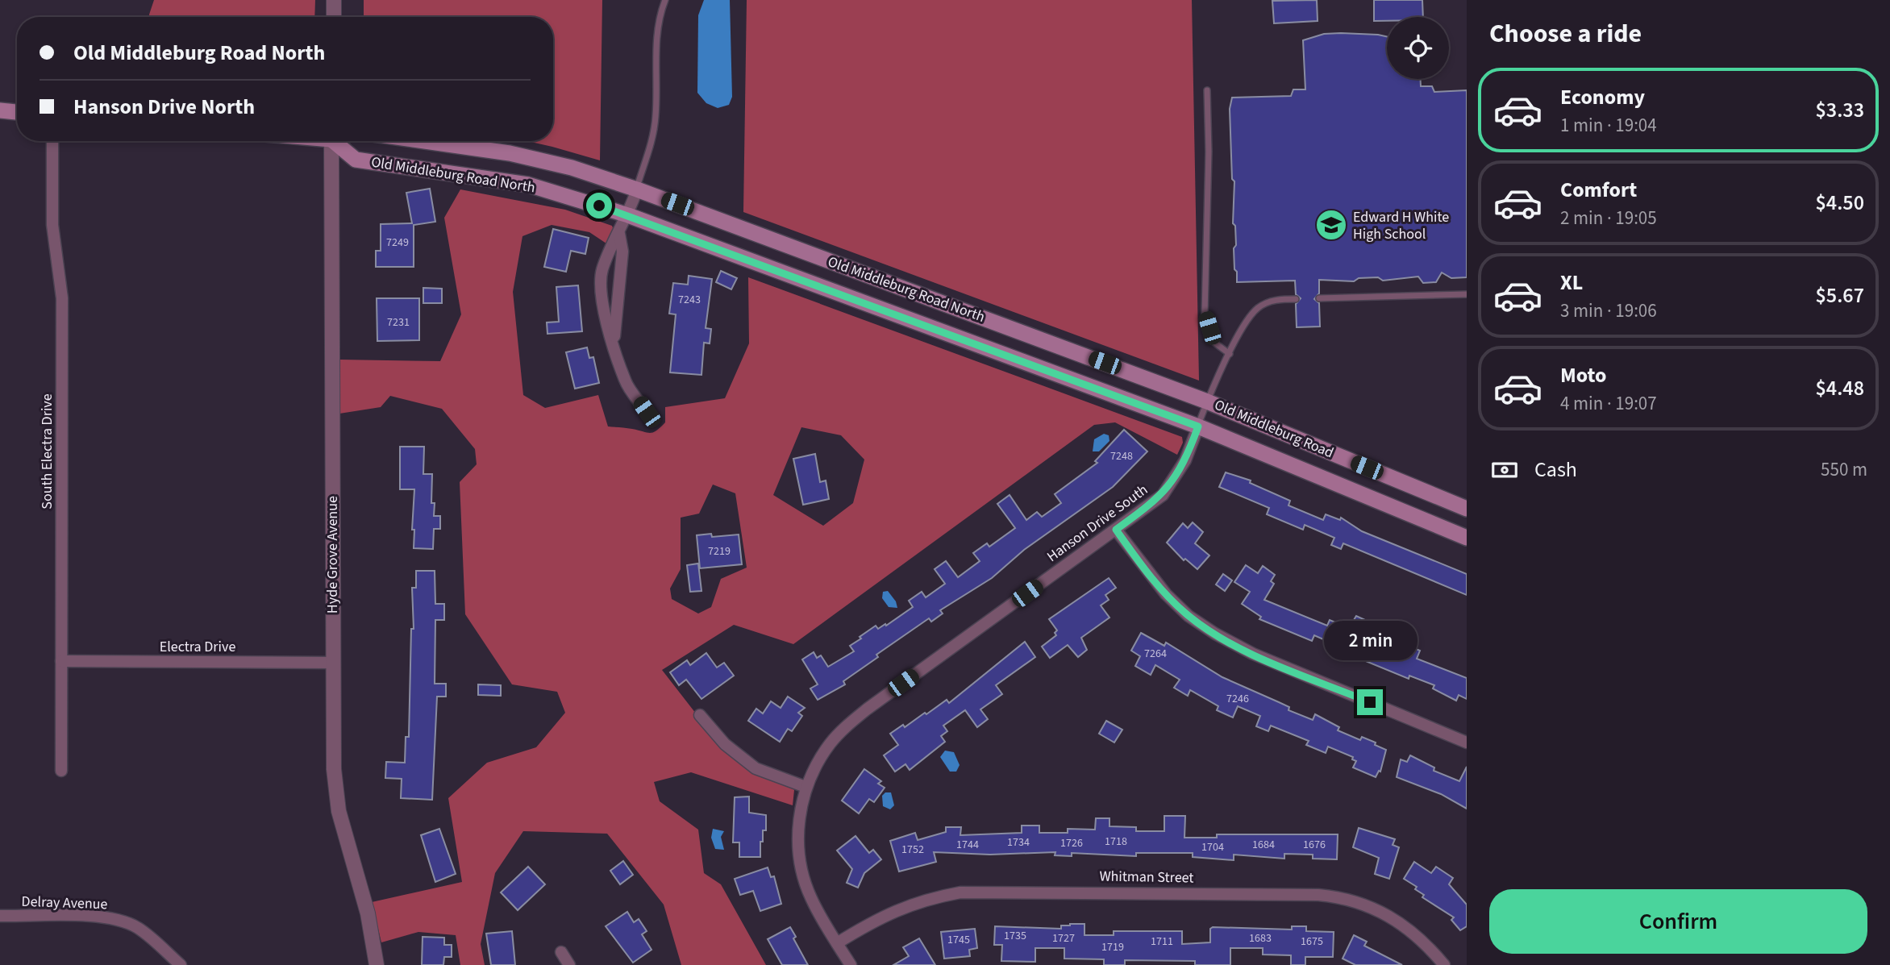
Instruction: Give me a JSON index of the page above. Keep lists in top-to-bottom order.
{
  "streets": {
    "main road": ["Old Middleburg Road North", "Old Middleburg Road"],
    "street": [
      "South Electra Drive",
      "Hanson Drive South",
      "Hyde Grove Avenue",
      "Electra Drive",
      "Whitman Street",
      "Delray Avenue"
    ]
  },
  "crossings": [
    ["Old Middleburg Road North", "Old Middleburg Road"],
    ["Old Middleburg Road North", "Hanson Drive South"],
    ["South Electra Drive", "Electra Drive"],
    ["Hanson Drive South", "Whitman Street"],
    ["Hyde Grove Avenue", "Electra Drive"]
  ],
  "places": {
    "school or university": ["Edward H White High School"]
  },
  "house_numbers": [
    "7249",
    "7243",
    "7231",
    "7248",
    "7219",
    "7264",
    "7246",
    "1718",
    "1734",
    "1726",
    "1744",
    "1684",
    "1676",
    "1704",
    "1752",
    "1735",
    "1727",
    "1683",
    "1745",
    "1711",
    "1675",
    "1719"
  ],
  "page": {
    "heading": "Choose a ride",
    "banner": ["Old Middleburg Road North", "Hanson Drive North"],
    "list": [
      {
        "name": "Economy",
        "note": "1 min · 19:04",
        "value": "$3.33"
      },
      {
        "name": "Comfort",
        "note": "2 min · 19:05",
        "value": "$4.50"
      },
      {
        "name": "XL",
        "note": "3 min · 19:06",
        "value": "$5.67"
      },
      {
        "name": "Moto",
        "note": "4 min · 19:07",
        "value": "$4.48"
      }
    ],
    "pay": ["Cash", "550 m"],
    "bubble": "2 min",
    "buttons": "Confirm"
  }
}
